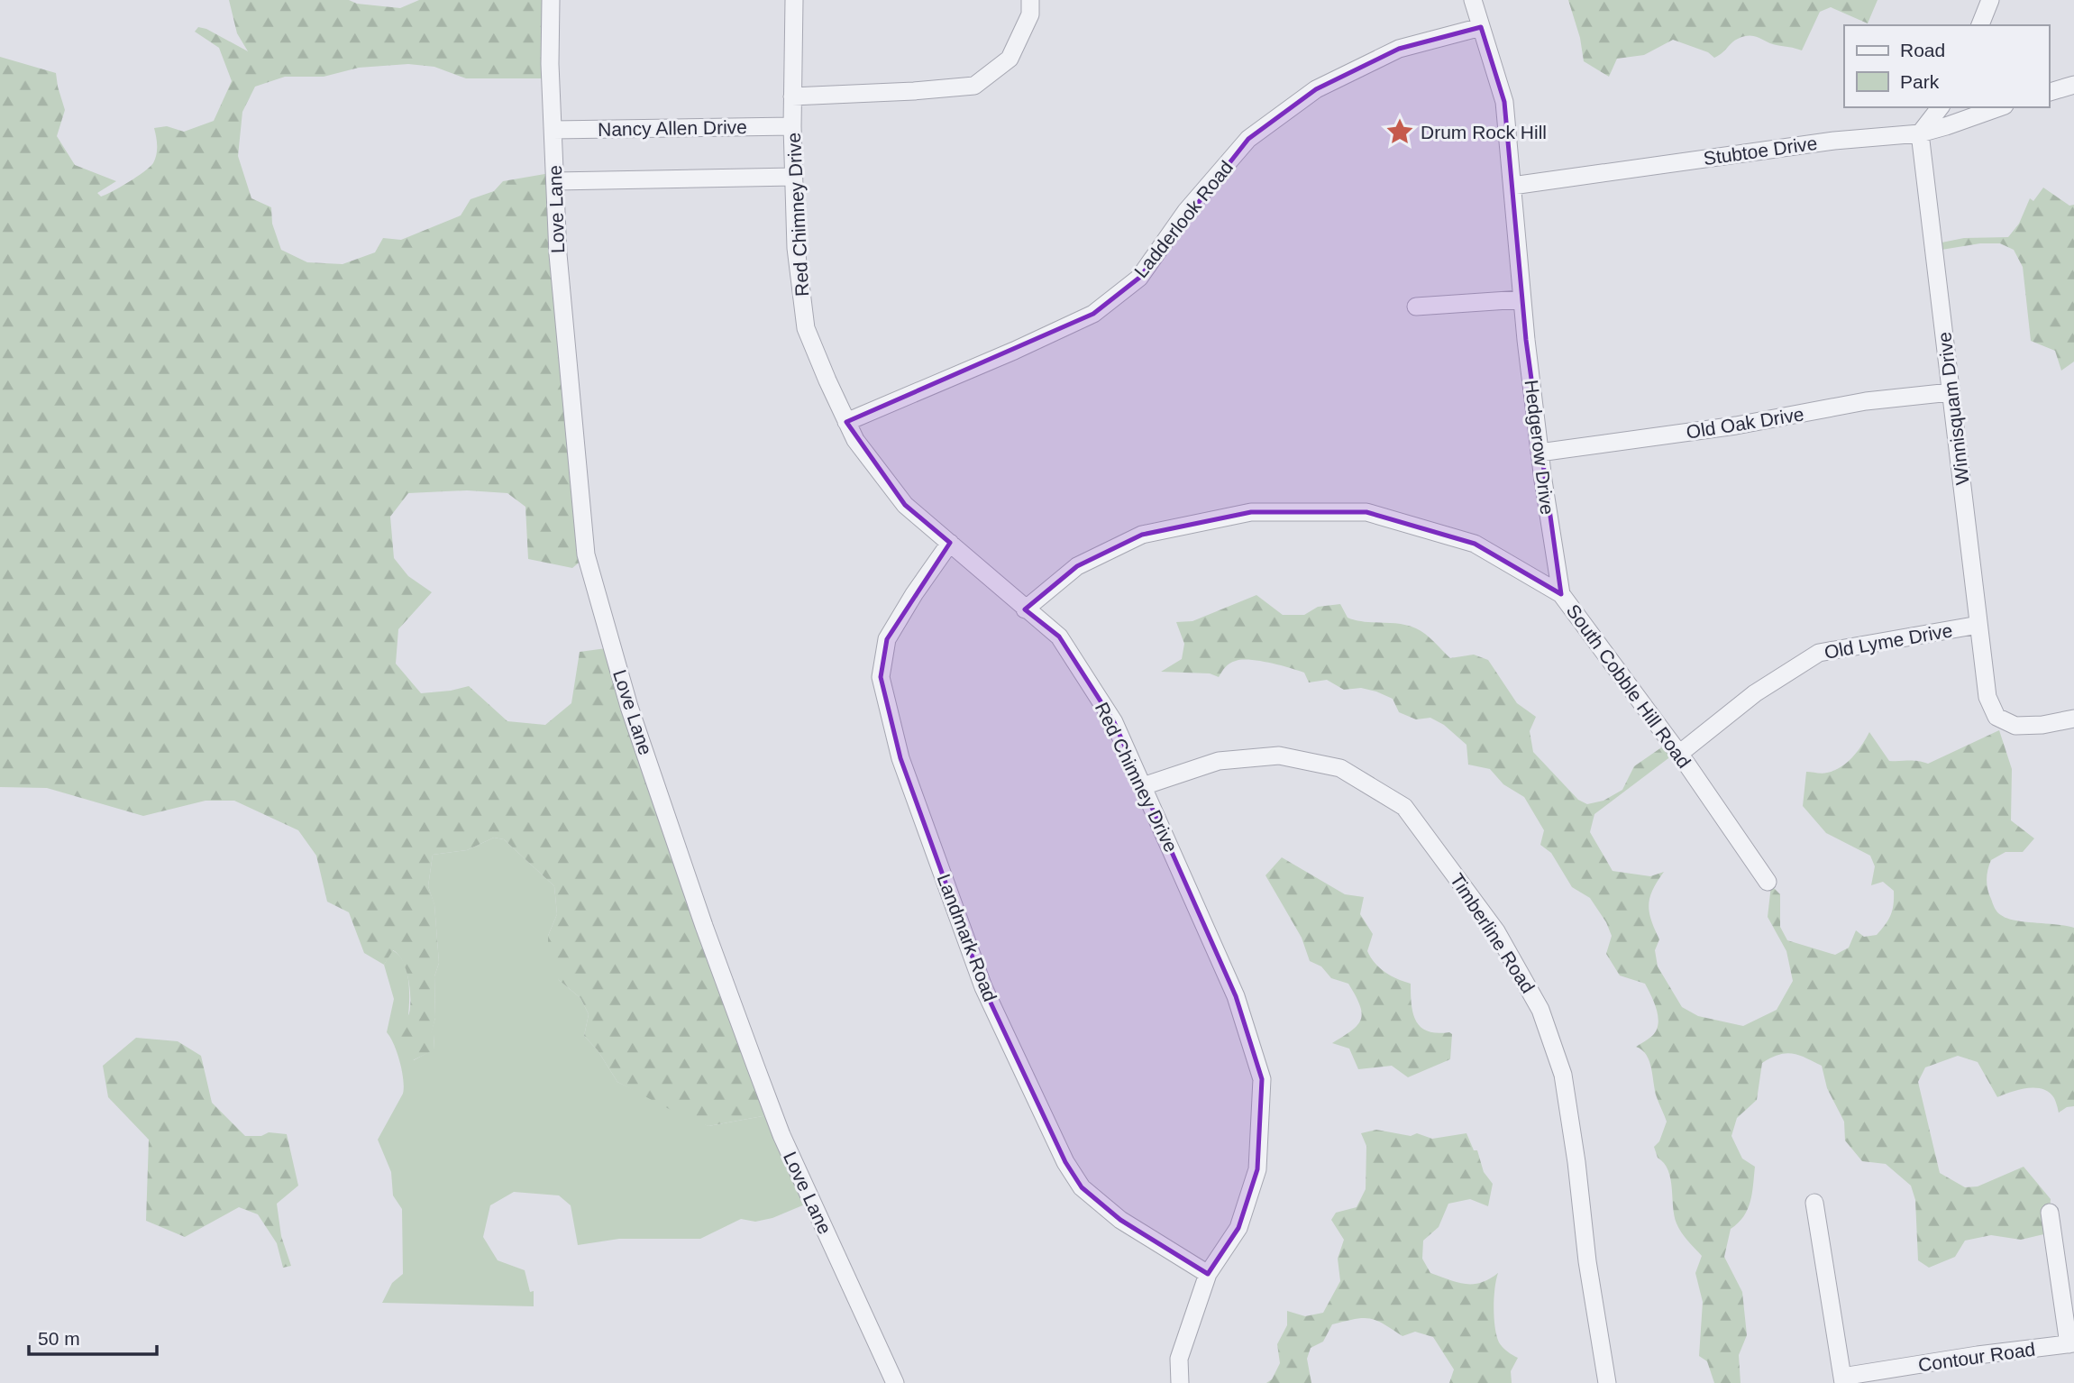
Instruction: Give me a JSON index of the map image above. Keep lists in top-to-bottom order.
{
  "streets": {
    "street": [
      "Nancy Allen Drive",
      "Stubtoe Drive",
      "Love Lane",
      "Red Chimney Drive",
      "Ladderlook Road",
      "Winnisquam Drive",
      "Old Oak Drive",
      "Hedgerow Drive",
      "Old Lyme Drive",
      "South Cobble Hill Road",
      "Timberline Road",
      "Landmark Road",
      "Contour Road"
    ]
  },
  "crossings": [
    ["Nancy Allen Drive", "Love Lane"],
    ["Nancy Allen Drive", "Red Chimney Drive"],
    ["Stubtoe Drive", "Winnisquam Drive"],
    ["Stubtoe Drive", "Hedgerow Drive"],
    ["Red Chimney Drive", "Ladderlook Road"],
    ["Red Chimney Drive", "South Cobble Hill Road"],
    ["Red Chimney Drive", "Timberline Road"],
    ["Red Chimney Drive", "Landmark Road"],
    ["Ladderlook Road", "Hedgerow Drive"],
    ["Winnisquam Drive", "Old Oak Drive"],
    ["Winnisquam Drive", "Old Lyme Drive"],
    ["Old Oak Drive", "Hedgerow Drive"],
    ["Hedgerow Drive", "South Cobble Hill Road"],
    ["Old Lyme Drive", "South Cobble Hill Road"]
  ],
  "places": {
    "place": ["Drum Rock Hill"]
  },
  "legend": ["Road", "Park"],
  "scale_bar": "50 m"
}
